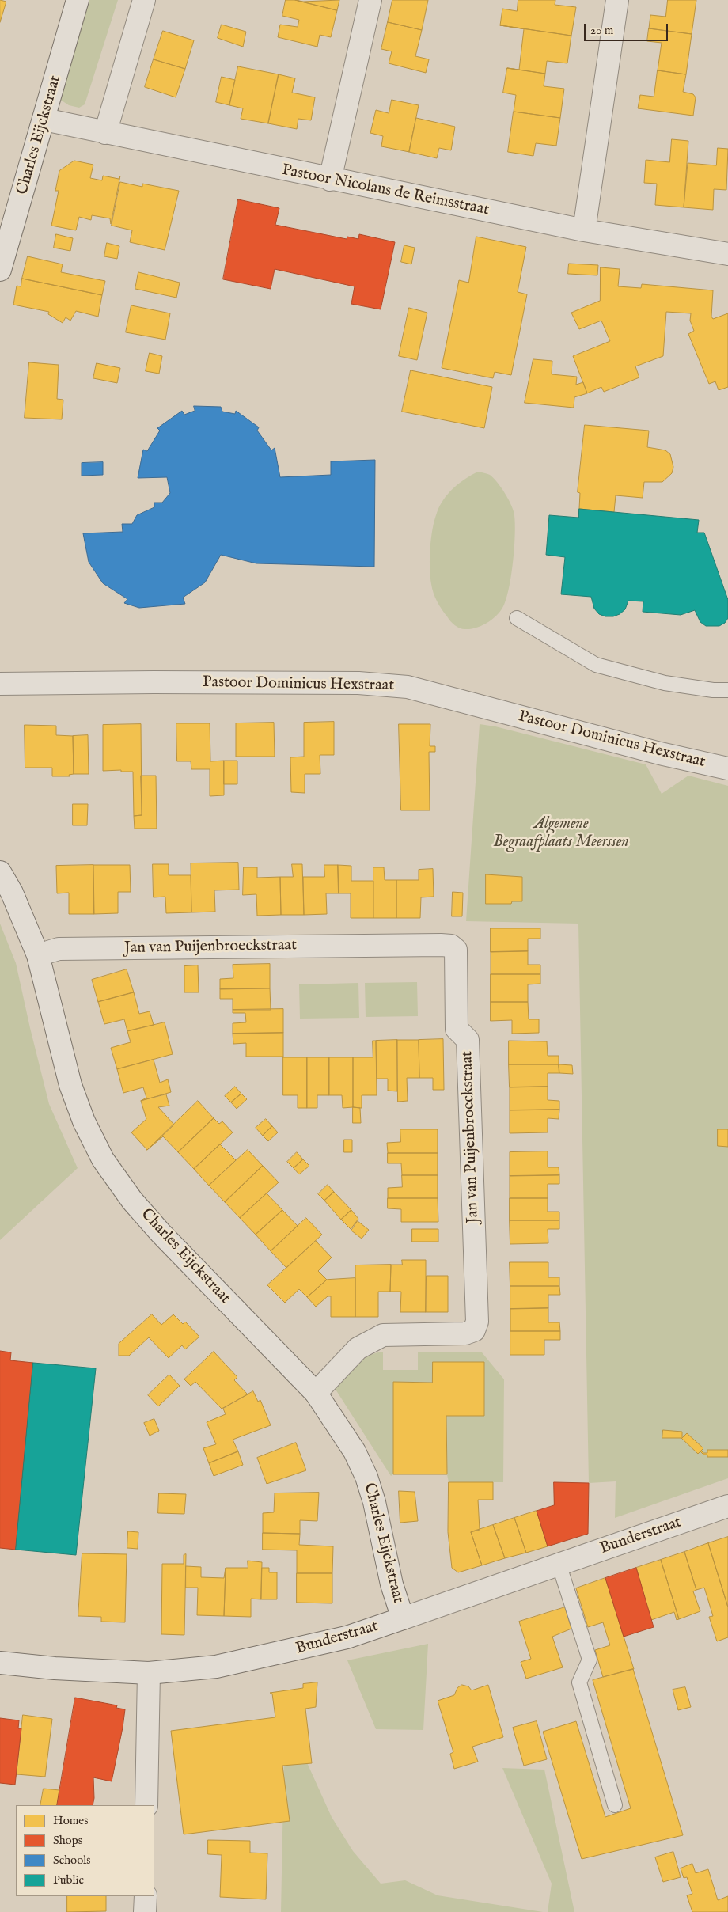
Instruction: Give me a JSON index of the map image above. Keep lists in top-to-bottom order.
{
  "streets": {
    "street": [
      "Charles Eijckstraat",
      "Pastoor Nicolaus de Reimsstraat",
      "Pastoor Dominicus Hexstraat",
      "Jan van Puijenbroeckstraat",
      "Bunderstraat"
    ]
  },
  "crossings": [
    ["Charles Eijckstraat", "Pastoor Nicolaus de Reimsstraat"],
    ["Charles Eijckstraat", "Jan van Puijenbroeckstraat"],
    ["Charles Eijckstraat", "Bunderstraat"]
  ],
  "parks": ["Algemene Begraafplaats Meerssen"],
  "legend": [
    "Homes",
    "Shops",
    "Schools",
    "Public"
  ],
  "scale_bar": "20 m"
}
